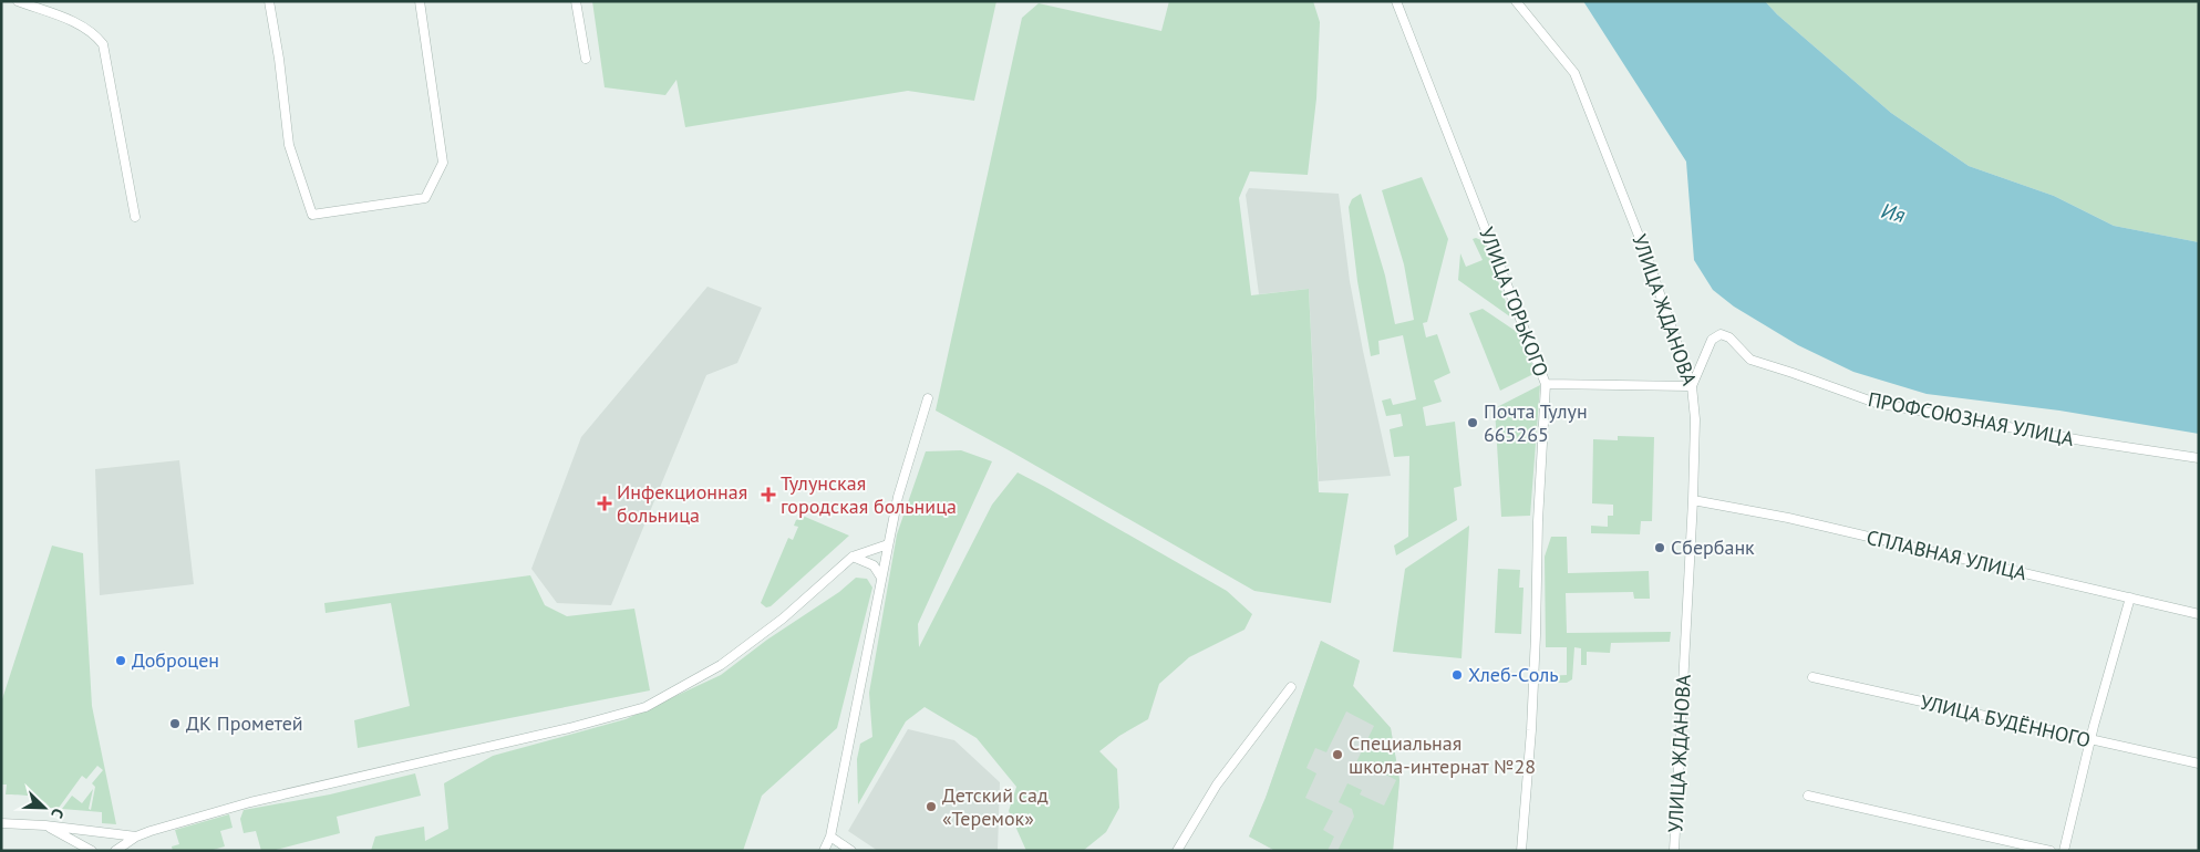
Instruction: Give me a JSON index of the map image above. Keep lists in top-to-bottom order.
{
  "streets": {
    "street": [
      "УЛИЦА ГОРЬКОГО",
      "УЛИЦА ЖДАНОВА",
      "ПРОФСОЮЗНАЯ УЛИЦА",
      "СПЛАВНАЯ УЛИЦА",
      "УЛИЦА БУДЁННОГО"
    ]
  },
  "crossings": [
    ["УЛИЦА ЖДАНОВА", "ПРОФСОЮЗНАЯ УЛИЦА"],
    ["УЛИЦА ЖДАНОВА", "СПЛАВНАЯ УЛИЦА"]
  ],
  "water": ["Ия"],
  "places": {
    "other": [
      "Почта Тулун 665265",
      "Сбербанк",
      "Доброцен",
      "Хлеб-Соль",
      "ДК Прометей",
      "Специальная школа-интернат №28",
      "Детский сад «Теремок»"
    ],
    "health": ["Тулунская городская больница", "Инфекционная больница"]
  },
  "north": "bottom right"
}
